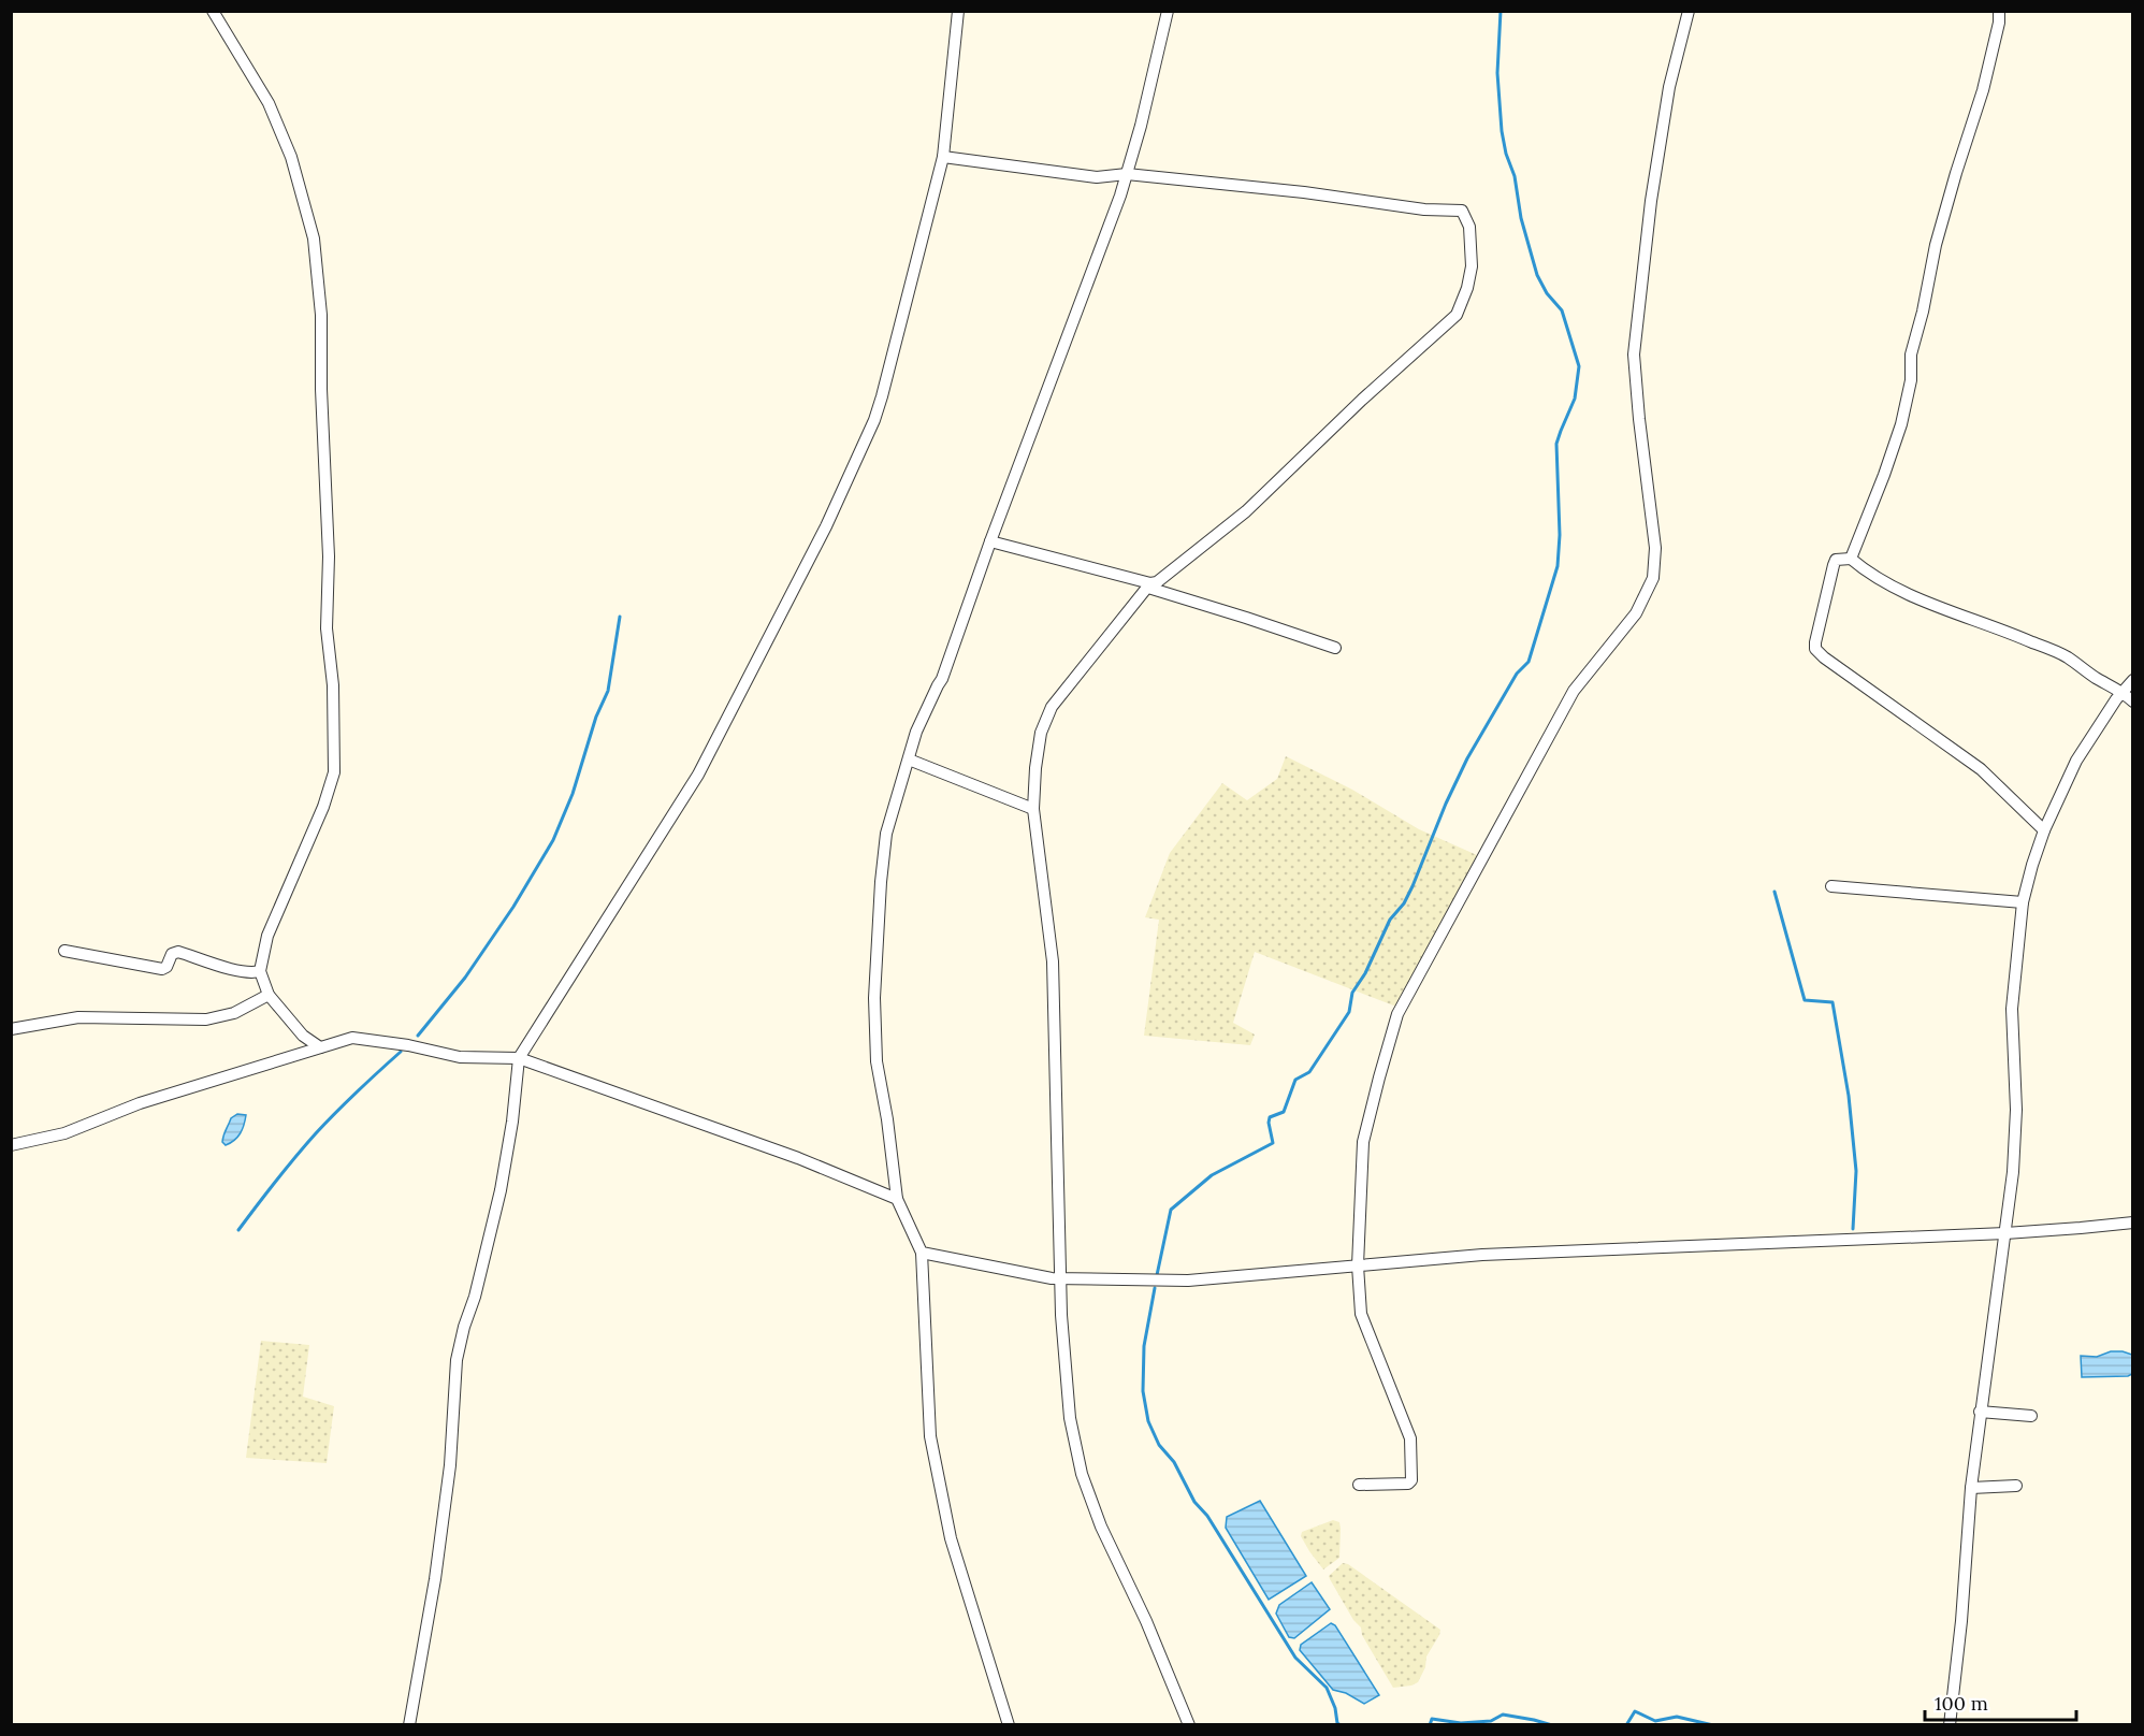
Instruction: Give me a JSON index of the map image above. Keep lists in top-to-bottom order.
{
  "scale_bar": "100 m"
}
